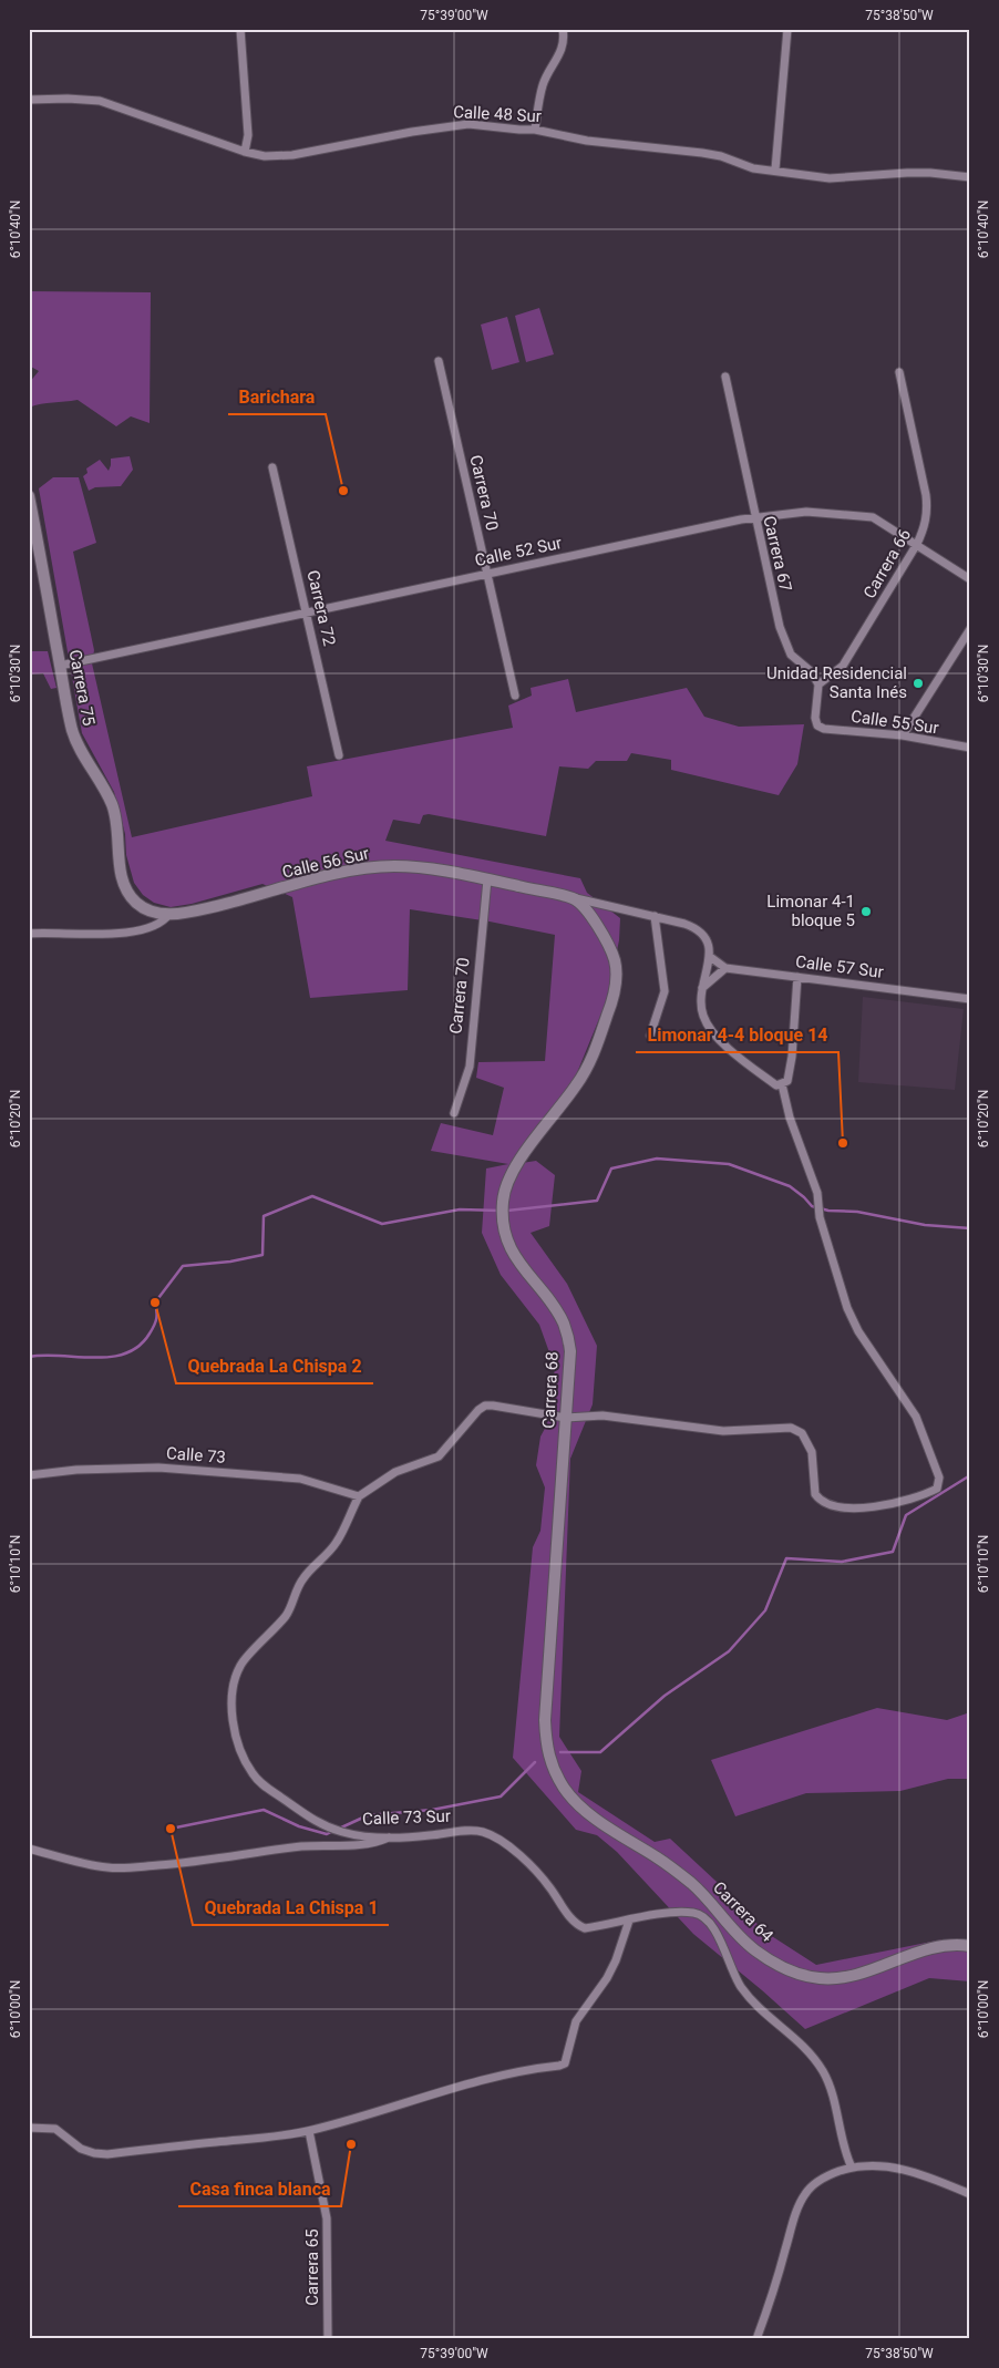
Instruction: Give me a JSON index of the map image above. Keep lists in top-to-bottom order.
{
  "streets": {
    "street": [
      "Calle 48 Sur",
      "Carrera 70",
      "Calle 52 Sur",
      "Carrera 67",
      "Carrera 66",
      "Carrera 72",
      "Carrera 75",
      "Calle 55 Sur",
      "Calle 56 Sur",
      "Calle 57 Sur",
      "Carrera 68",
      "Calle 73",
      "Calle 73 Sur",
      "Carrera 64",
      "Carrera 65"
    ]
  },
  "crossings": [
    ["Carrera 70", "Calle 52 Sur"],
    ["Carrera 70", "Calle 56 Sur"],
    ["Calle 52 Sur", "Carrera 67"],
    ["Calle 52 Sur", "Carrera 66"],
    ["Calle 52 Sur", "Carrera 72"],
    ["Calle 52 Sur", "Carrera 75"],
    ["Carrera 67", "Carrera 66"],
    ["Carrera 67", "Calle 55 Sur"],
    ["Carrera 66", "Calle 55 Sur"],
    ["Carrera 75", "Calle 56 Sur"],
    ["Calle 56 Sur", "Calle 57 Sur"],
    ["Calle 56 Sur", "Carrera 68"],
    ["Carrera 68", "Carrera 64"],
    ["Calle 73", "Calle 73 Sur"]
  ],
  "places": [
    "Barichara",
    "Unidad Residencial Santa Inés",
    "Limonar 4-1 bloque 5",
    "Limonar 4-4 bloque 14",
    "Quebrada La Chispa 2",
    "Quebrada La Chispa 1",
    "Casa finca blanca"
  ],
  "coordinates": [
    "75°39'00\"W",
    "75°38'50\"W",
    "6°10'40\"N",
    "6°10'30\"N",
    "6°10'20\"N",
    "6°10'10\"N",
    "6°10'00\"N"
  ]
}
